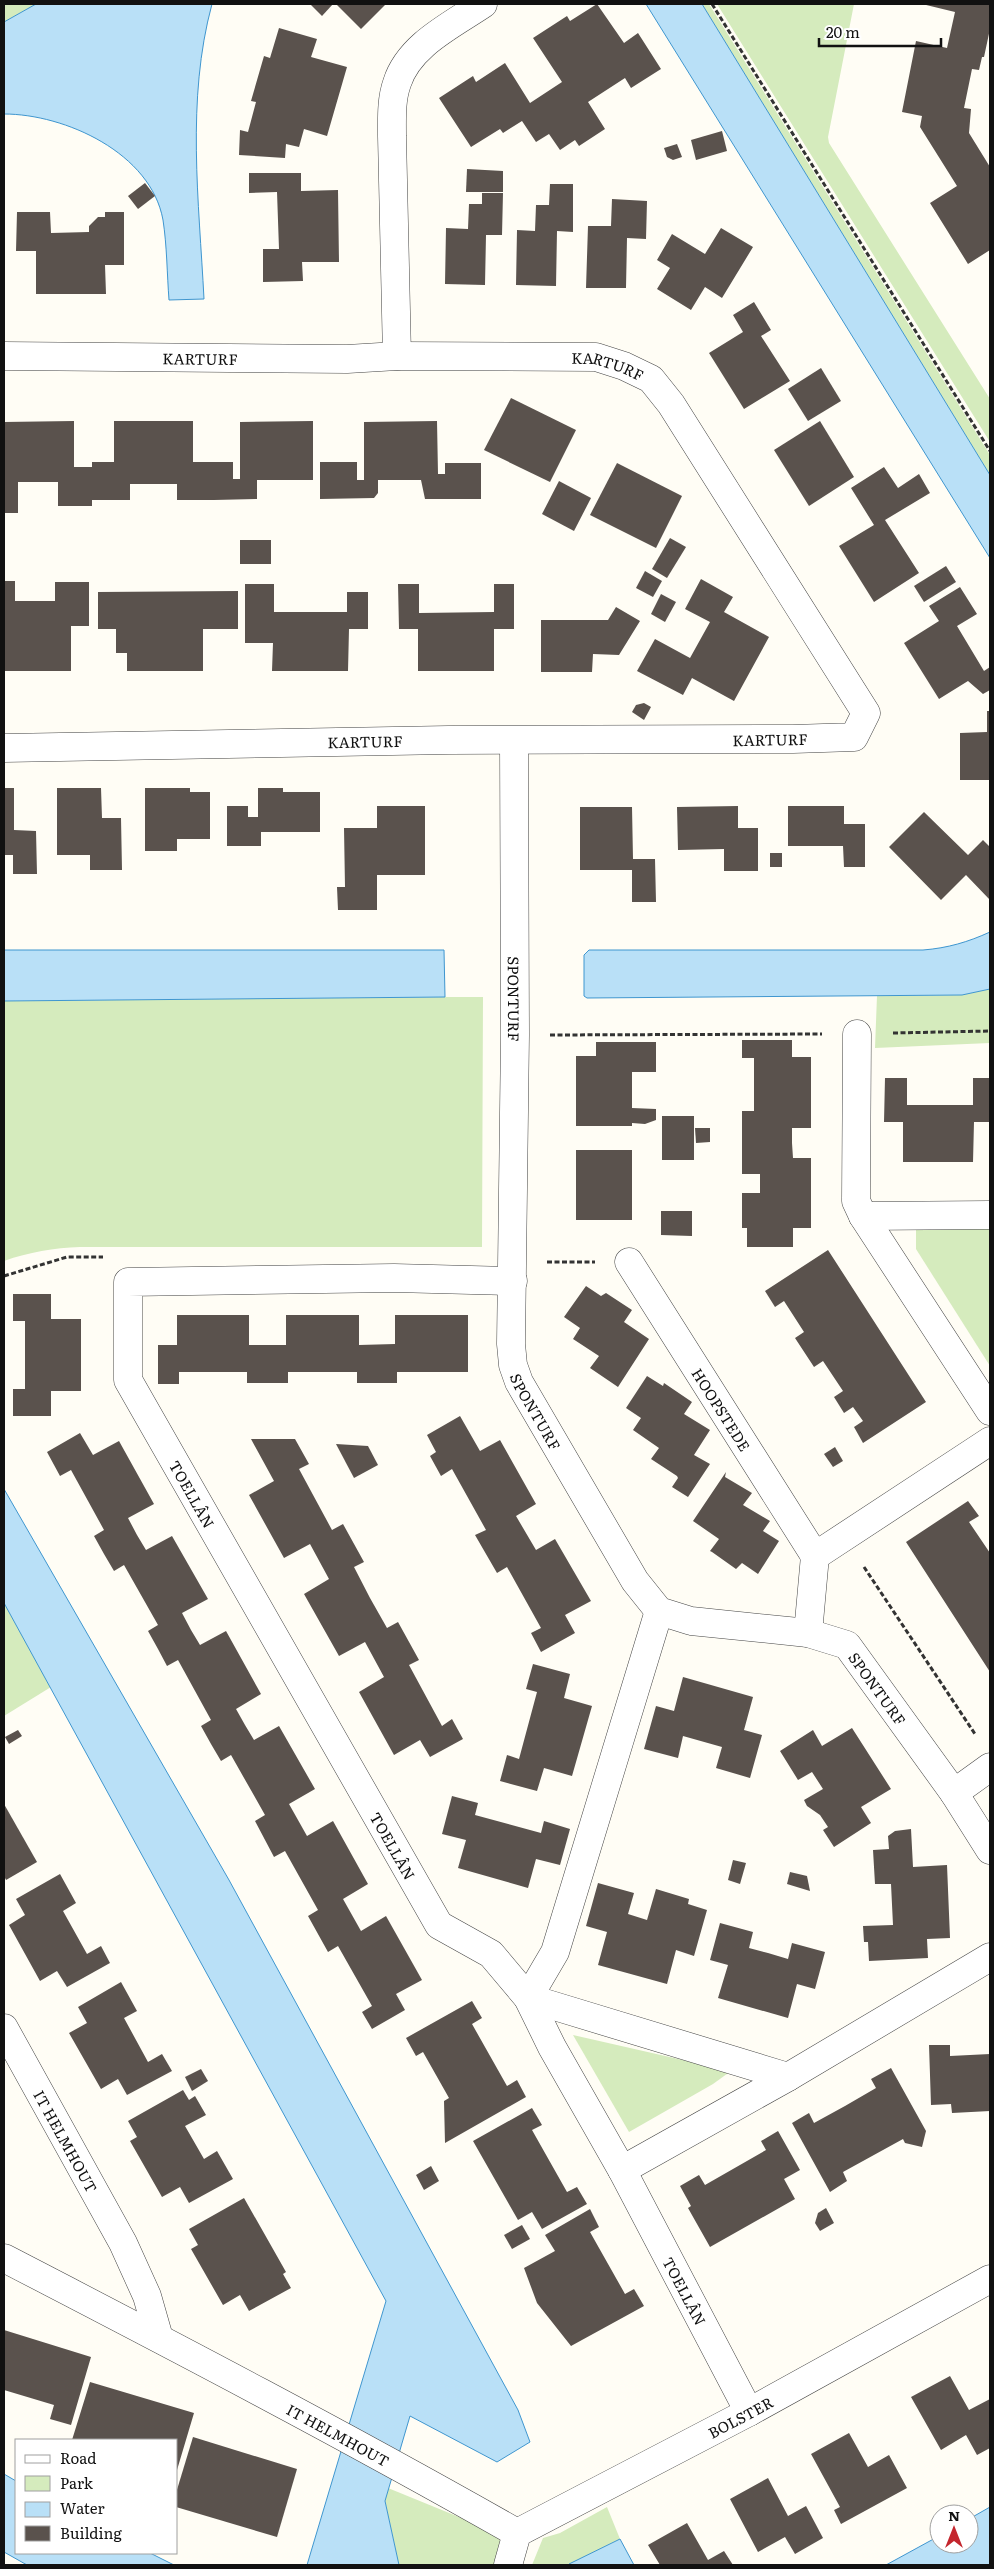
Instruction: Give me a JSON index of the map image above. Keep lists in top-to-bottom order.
{
  "streets": {
    "street": [
      "KARTURF",
      "SPONTURF",
      "HOOPSTEDE",
      "TOELLÂN",
      "IT HELMHOUT",
      "BOLSTER"
    ]
  },
  "crossings": [
    ["KARTURF", "SPONTURF"],
    ["SPONTURF", "TOELLÂN"],
    ["TOELLÂN", "BOLSTER"],
    ["IT HELMHOUT", "BOLSTER"]
  ],
  "legend": [
    "Road",
    "Park",
    "Water",
    "Building"
  ],
  "scale_bar": "20 m",
  "north": "top"
}
